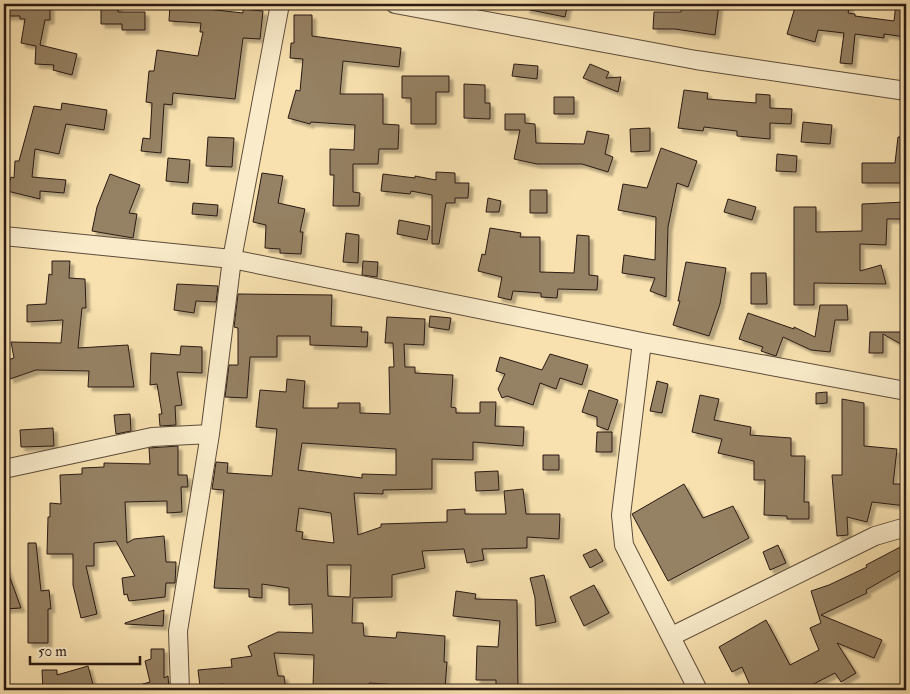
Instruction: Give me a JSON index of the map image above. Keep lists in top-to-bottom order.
{
  "scale_bar": "50 m"
}
